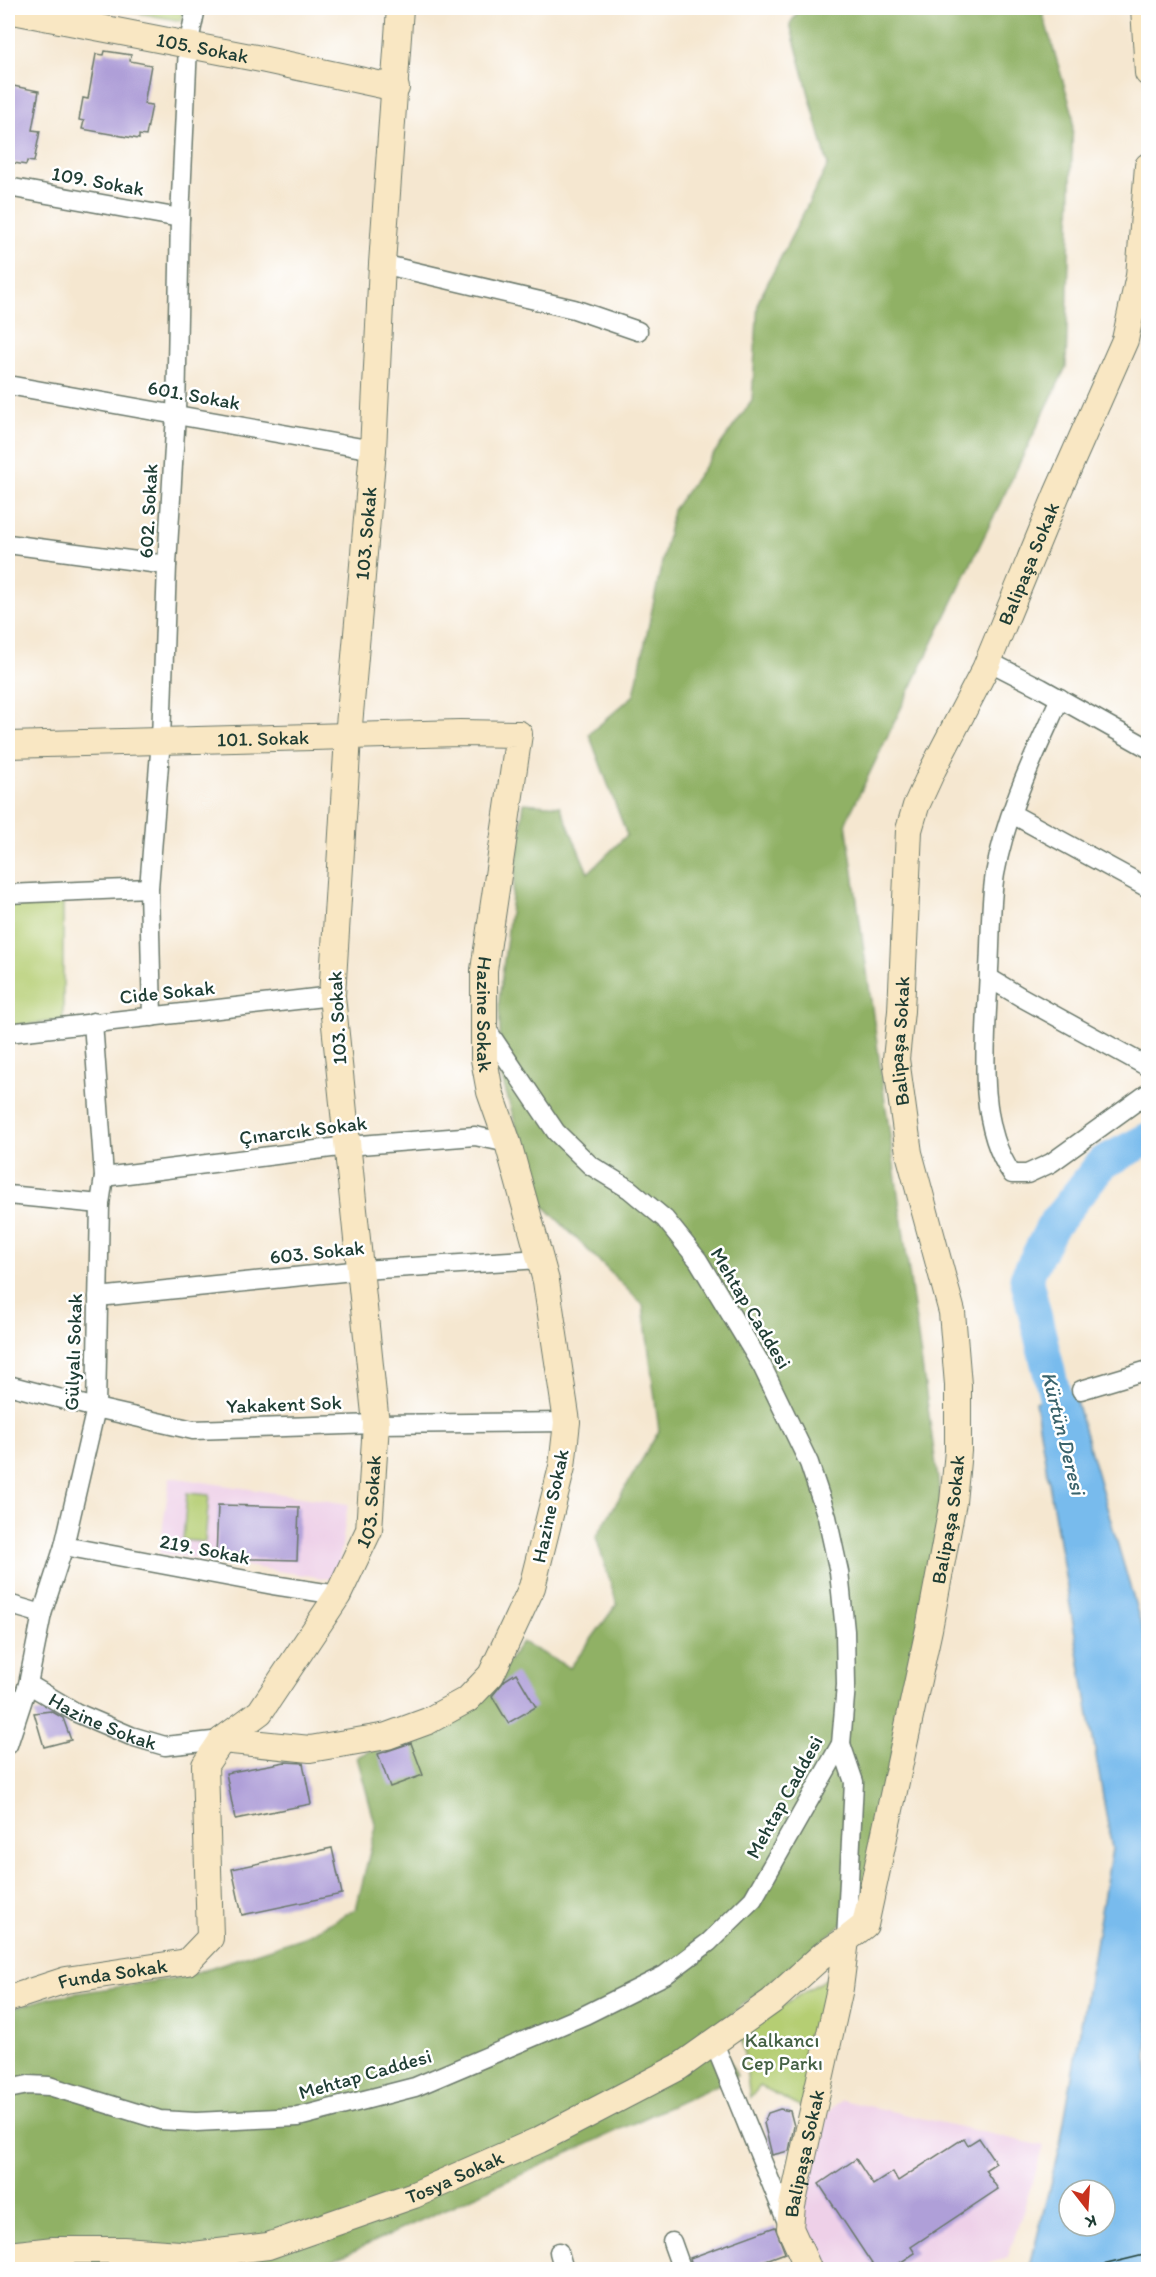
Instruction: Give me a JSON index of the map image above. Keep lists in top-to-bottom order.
{
  "streets": {
    "street": [
      "105. Sokak",
      "109. Sokak",
      "601. Sokak",
      "602. Sokak",
      "103. Sokak",
      "Balipaşa Sokak",
      "101. Sokak",
      "Cide Sokak",
      "Hazine Sokak",
      "Çınarcık Sokak",
      "603. Sokak",
      "Mehtap Caddesi",
      "Gülyalı Sokak",
      "Yakakent Sok",
      "219. Sokak",
      "Funda Sokak",
      "Tosya Sokak"
    ]
  },
  "crossings": [
    ["105. Sokak", "602. Sokak"],
    ["105. Sokak", "103. Sokak"],
    ["109. Sokak", "602. Sokak"],
    ["601. Sokak", "602. Sokak"],
    ["601. Sokak", "103. Sokak"],
    ["602. Sokak", "101. Sokak"],
    ["602. Sokak", "Cide Sokak"],
    ["103. Sokak", "101. Sokak"],
    ["103. Sokak", "Cide Sokak"],
    ["103. Sokak", "Hazine Sokak"],
    ["103. Sokak", "Çınarcık Sokak"],
    ["103. Sokak", "603. Sokak"],
    ["103. Sokak", "Yakakent Sok"],
    ["103. Sokak", "219. Sokak"],
    ["103. Sokak", "Funda Sokak"],
    ["Balipaşa Sokak", "Mehtap Caddesi"],
    ["Balipaşa Sokak", "Tosya Sokak"],
    ["101. Sokak", "Hazine Sokak"],
    ["Cide Sokak", "Gülyalı Sokak"],
    ["Hazine Sokak", "Çınarcık Sokak"],
    ["Hazine Sokak", "603. Sokak"],
    ["Hazine Sokak", "Mehtap Caddesi"],
    ["Hazine Sokak", "Gülyalı Sokak"],
    ["Hazine Sokak", "Yakakent Sok"],
    ["Çınarcık Sokak", "Gülyalı Sokak"],
    ["603. Sokak", "Gülyalı Sokak"],
    ["Gülyalı Sokak", "Yakakent Sok"],
    ["Gülyalı Sokak", "219. Sokak"]
  ],
  "water": ["Kürtün Deresi"],
  "parks": ["Kalkancı Cep Parkı"],
  "north": "bottom"
}
